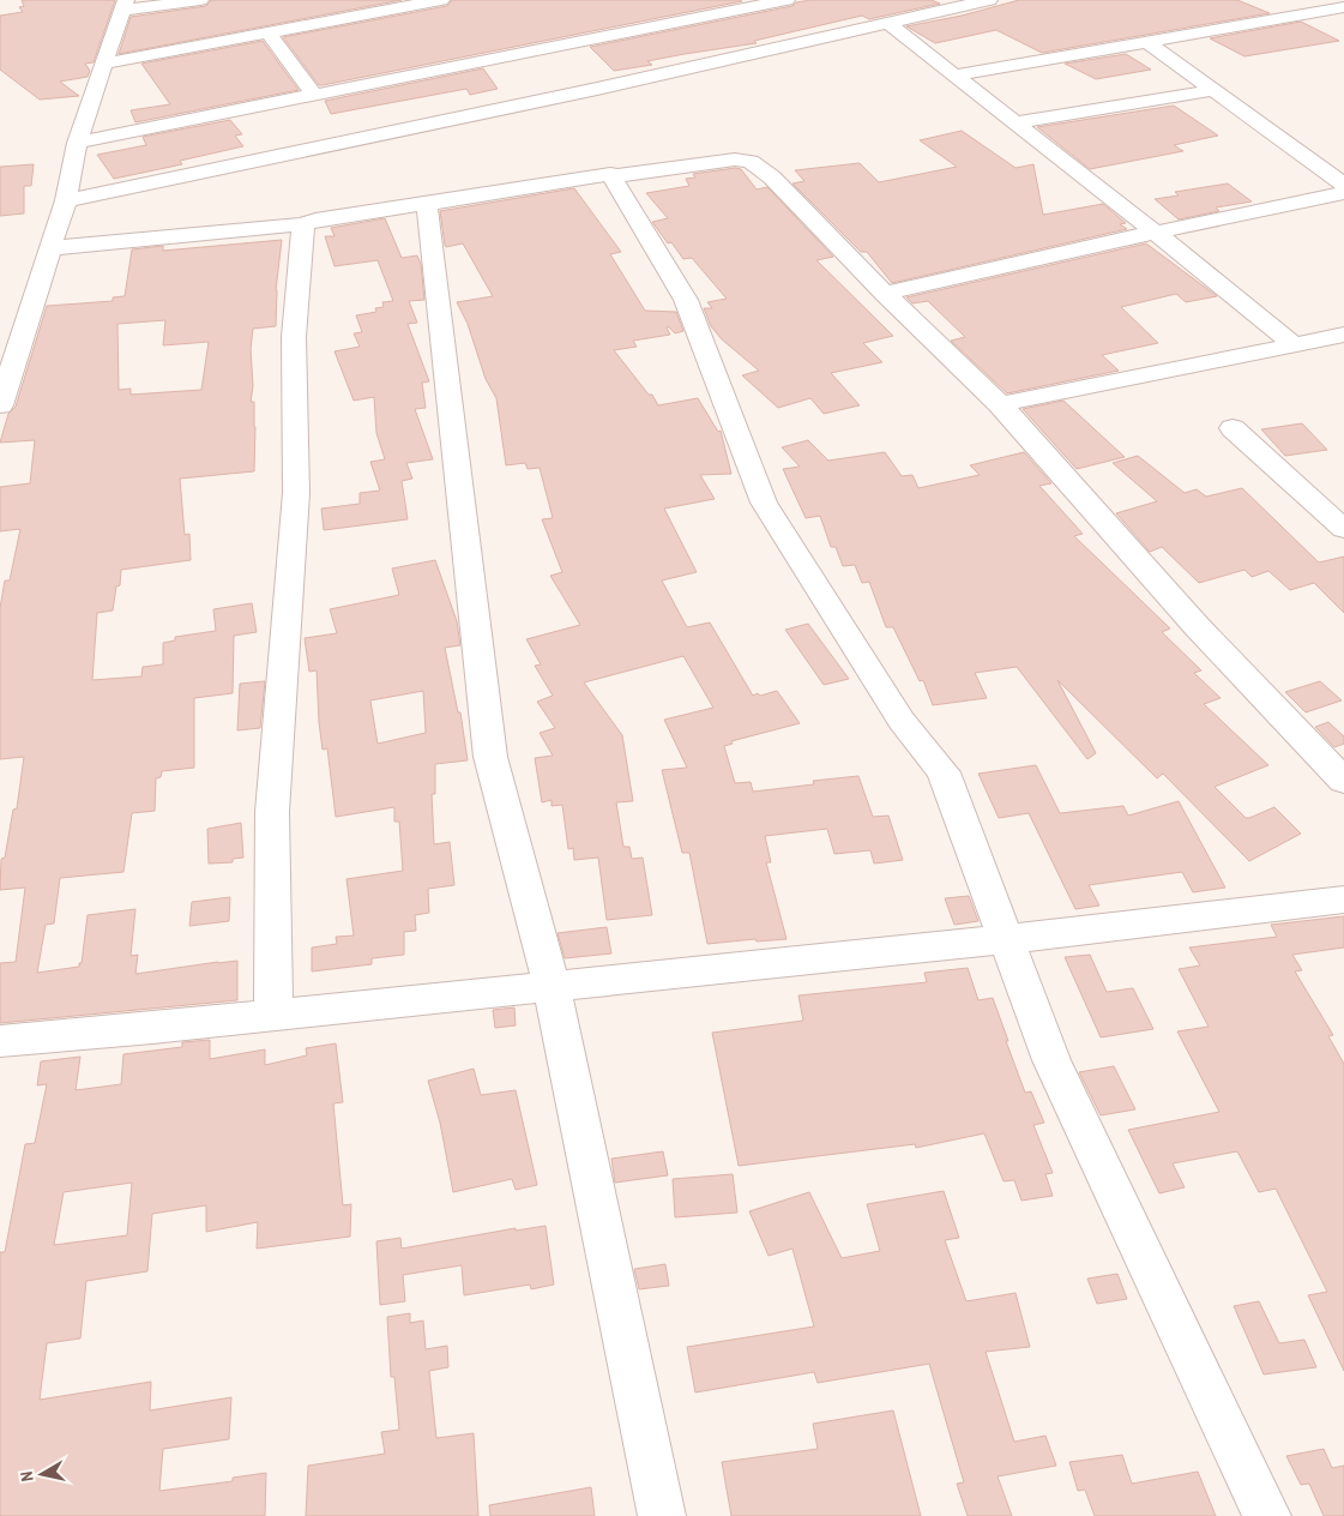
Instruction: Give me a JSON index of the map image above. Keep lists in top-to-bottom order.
{
  "north": "left"
}
